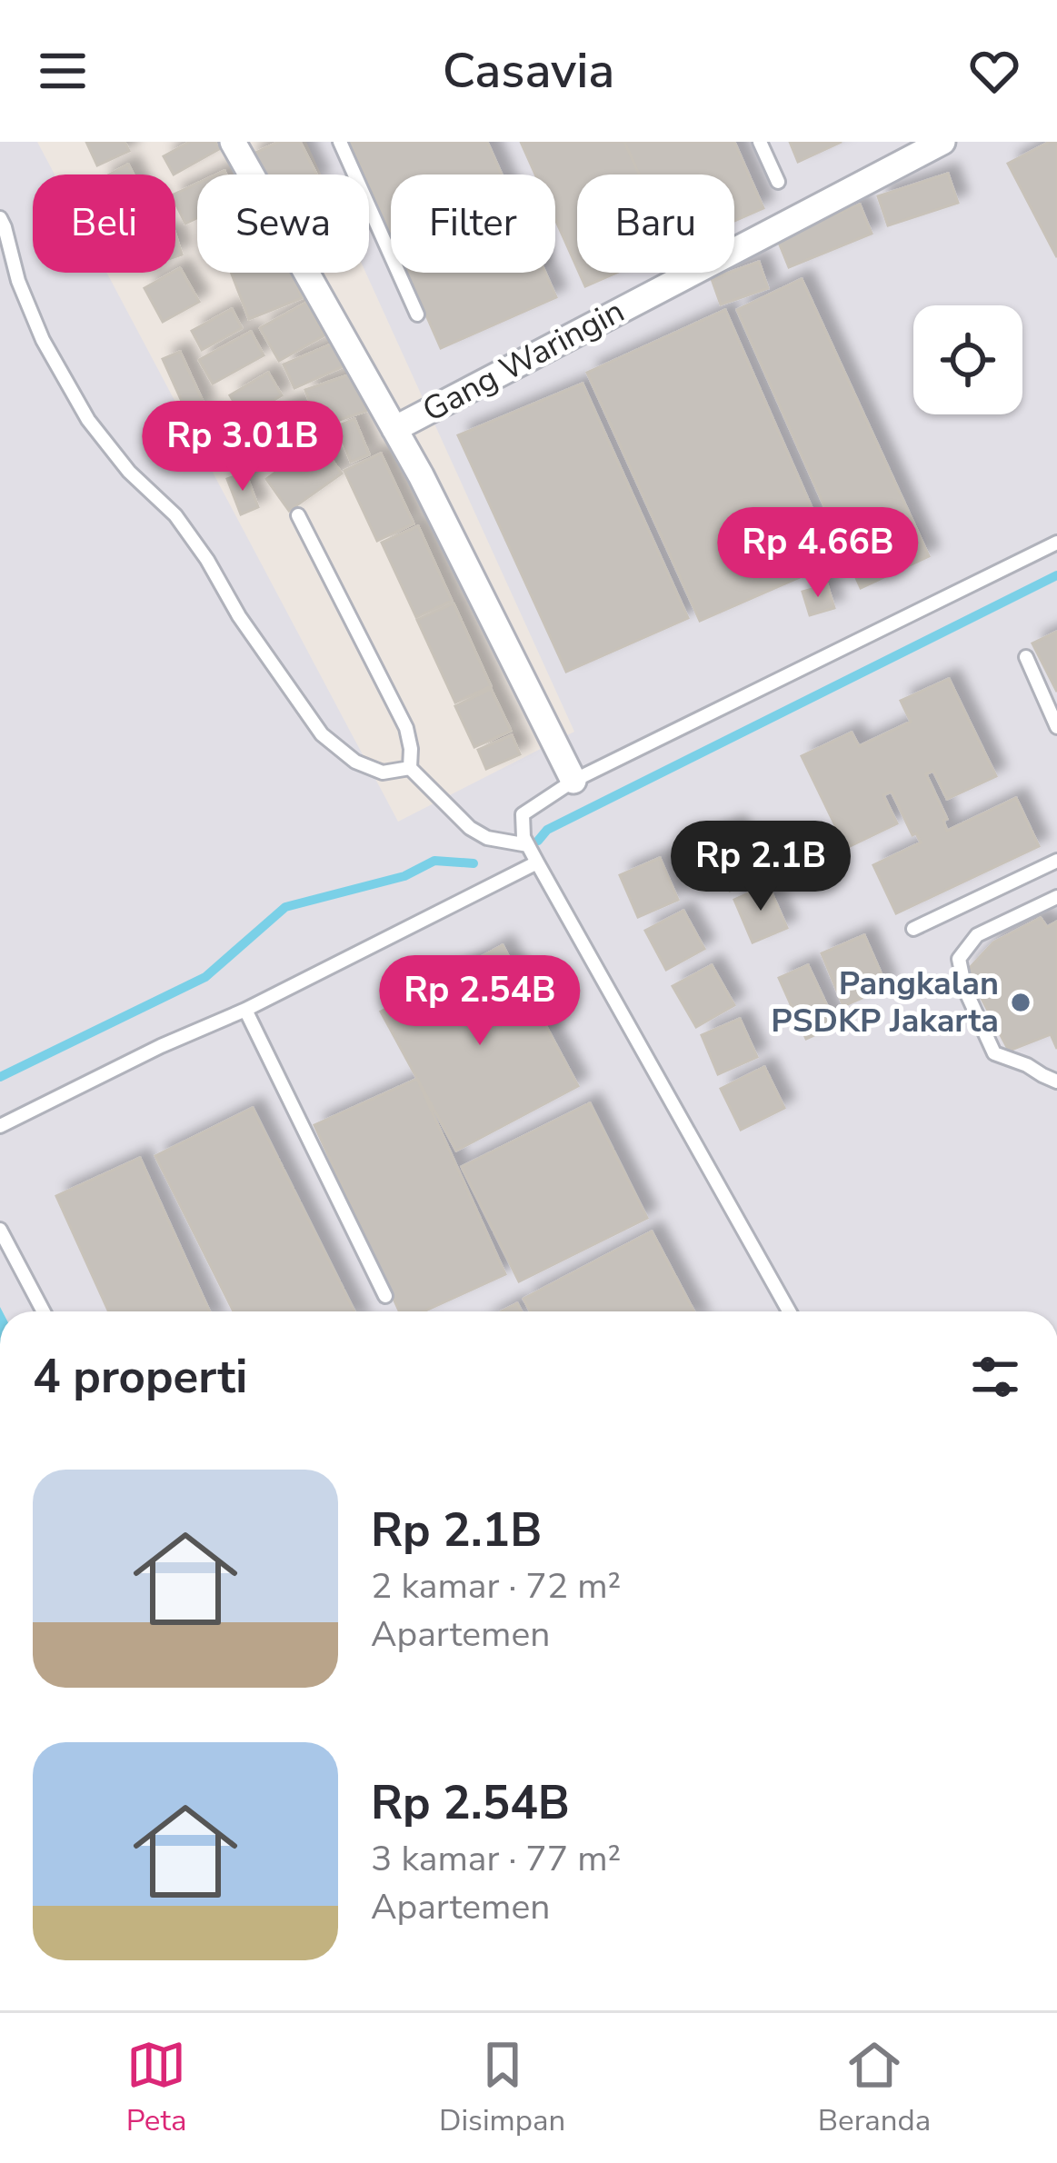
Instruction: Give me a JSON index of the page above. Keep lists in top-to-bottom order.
{
  "streets": {
    "street": ["Gang Waringin"]
  },
  "places": ["Pangkalan PSDKP Jakarta"],
  "page": {
    "header": "Casavia",
    "chip": [
      "Beli",
      "Sewa",
      "Filter",
      "Baru"
    ],
    "price": [
      "Rp 3.01B",
      "Rp 4.66B",
      "Rp 2.1B",
      "Rp 2.54B"
    ],
    "heading": "4 properti",
    "list": [
      {
        "name": "Rp 2.1B",
        "note": "2 kamar · 72 m² · Apartemen"
      },
      {
        "name": "Rp 2.54B",
        "note": "3 kamar · 77 m² · Apartemen"
      }
    ],
    "tabs": ["Peta", "Disimpan", "Beranda"]
  }
}
